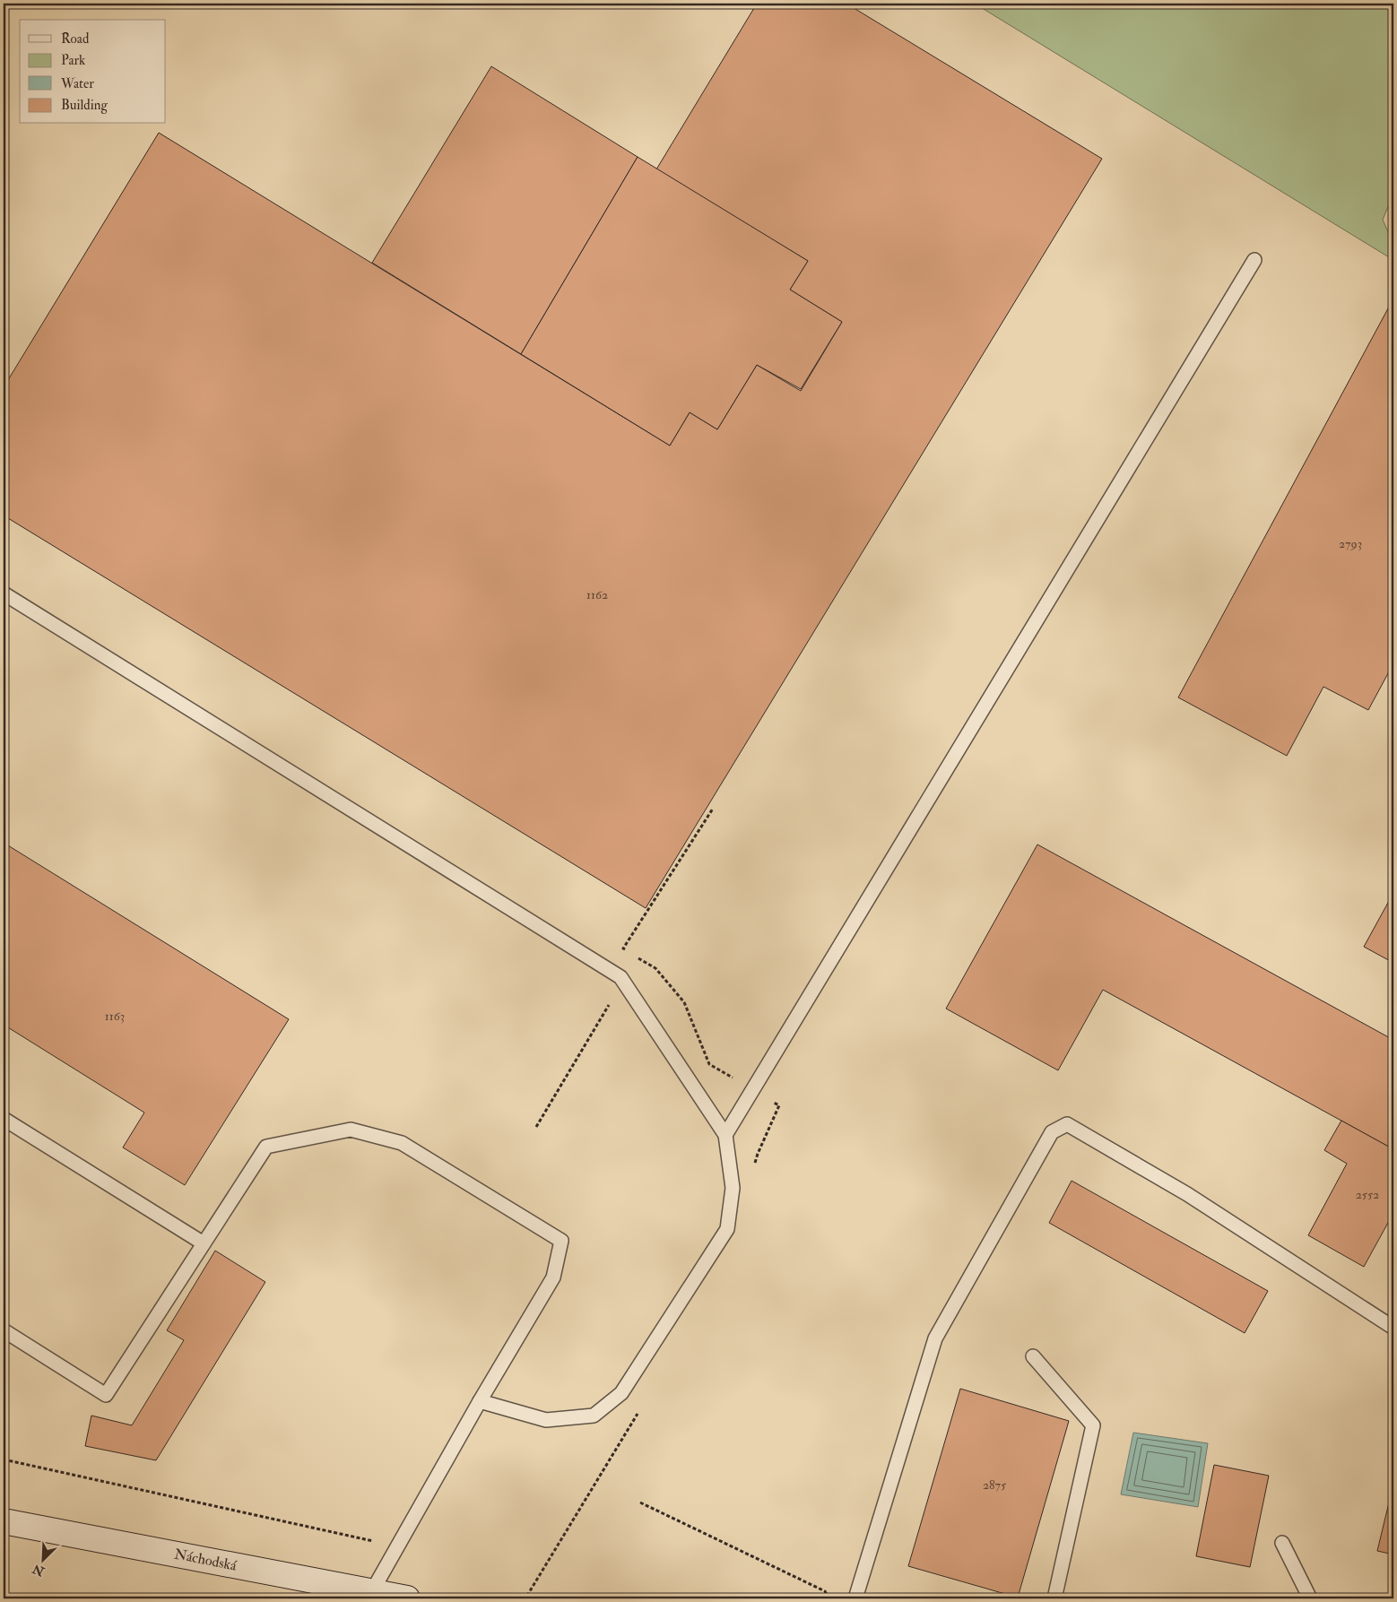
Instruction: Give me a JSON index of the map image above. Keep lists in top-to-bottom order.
{
  "streets": {
    "main road": ["Náchodská"]
  },
  "house_numbers": [
    "2793",
    "1162",
    "1163",
    "2552",
    "2875"
  ],
  "legend": [
    "Road",
    "Park",
    "Water",
    "Building"
  ],
  "north": "bottom left"
}
